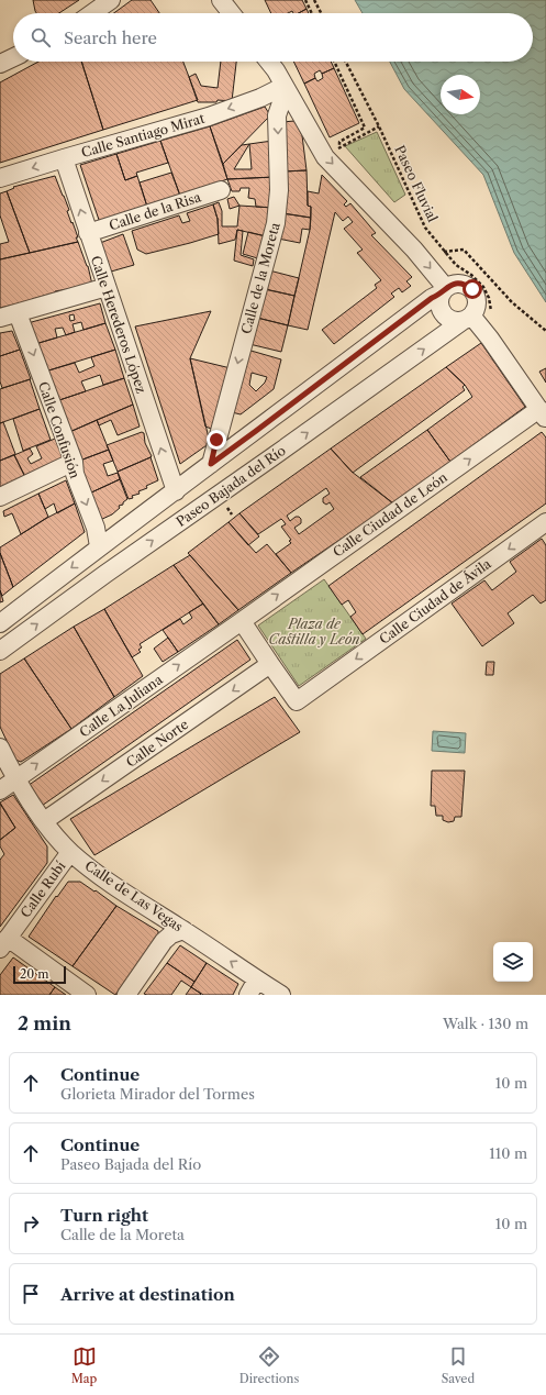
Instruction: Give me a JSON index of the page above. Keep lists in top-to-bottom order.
{
  "streets": {
    "street": [
      "Calle Santiago Mirat",
      "Calle de la Risa",
      "Calle de la Moreta",
      "Calle Herederos López",
      "Calle Confusión",
      "Paseo Bajada del Río",
      "Calle Ciudad de León",
      "Calle Ciudad de Ávila",
      "Calle La Juliana",
      "Calle Norte",
      "Calle Rubí",
      "Calle de Las Vegas"
    ],
    "path": ["Paseo Fluvial"]
  },
  "crossings": [
    ["Calle Santiago Mirat", "Calle de la Moreta"],
    ["Calle Santiago Mirat", "Calle Herederos López"],
    ["Calle de la Risa", "Calle Herederos López"],
    ["Calle de la Moreta", "Paseo Bajada del Río"],
    ["Calle Herederos López", "Paseo Bajada del Río"],
    ["Calle Confusión", "Paseo Bajada del Río"],
    ["Calle Ciudad de León", "Calle La Juliana"],
    ["Calle Ciudad de Ávila", "Calle Norte"],
    ["Calle La Juliana", "Calle de Las Vegas"],
    ["Calle Norte", "Calle de Las Vegas"],
    ["Calle Rubí", "Calle de Las Vegas"]
  ],
  "one_way": [
    "Calle de la Moreta",
    "Calle Herederos López",
    "Calle Confusión",
    "Calle Ciudad de León",
    "Calle Ciudad de Ávila",
    "Calle La Juliana",
    "Calle Norte"
  ],
  "parks": ["Plaza de Castilla y León"],
  "scale_bar": "20 m",
  "north": "right",
  "page": {
    "search": "Search here",
    "scale": "20 m",
    "heading": ["2 min", "Walk · 130 m"],
    "list": [
      ["Continue", "Glorieta Mirador del Tormes", "10 m"],
      ["Continue", "Paseo Bajada del Río", "110 m"],
      ["Turn right", "Calle de la Moreta", "10 m"],
      "Arrive at destination"
    ],
    "nav": ["Map", "Directions", "Saved"]
  }
}
